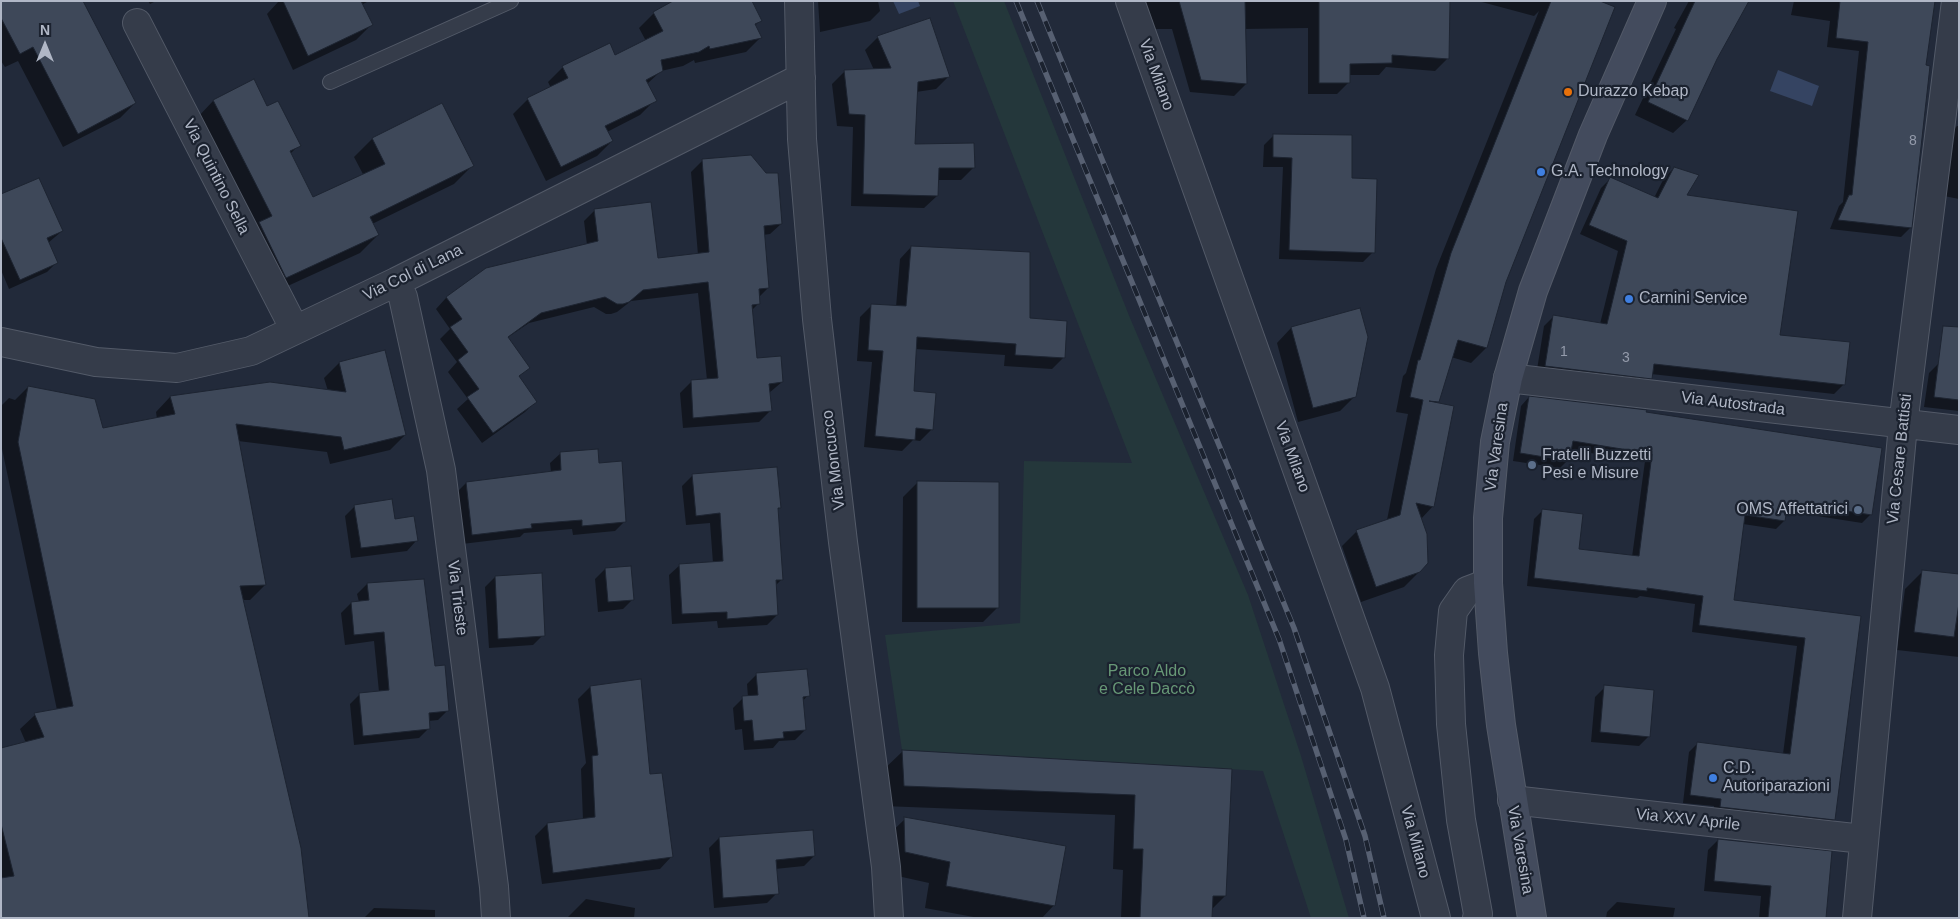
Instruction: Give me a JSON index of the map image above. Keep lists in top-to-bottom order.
{
  "streets": {
    "main road": ["Via Varesina"],
    "street": [
      "Via Milano",
      "Via Quintino Sella",
      "Via Col di Lana",
      "Via Autostrada",
      "Via Cesare Battisti",
      "Via Moncucco",
      "Via Trieste",
      "Via XXV Aprile"
    ]
  },
  "crossings": [
    ["Via Quintino Sella", "Via Col di Lana"],
    ["Via Col di Lana", "Via Moncucco"],
    ["Via Col di Lana", "Via Trieste"],
    ["Via Autostrada", "Via Varesina"],
    ["Via Autostrada", "Via Cesare Battisti"],
    ["Via Varesina", "Via XXV Aprile"],
    ["Via Cesare Battisti", "Via XXV Aprile"]
  ],
  "parks": ["Parco Aldo e Cele Daccò"],
  "places": [
    "Durazzo Kebap",
    "G.A. Technology",
    "Carnini Service",
    "Fratelli Buzzetti Pesi e Misure",
    "OMS Affettatrici",
    "C.D. Autoriparazioni"
  ],
  "house_numbers": ["8", "1", "3"],
  "north": "top"
}
